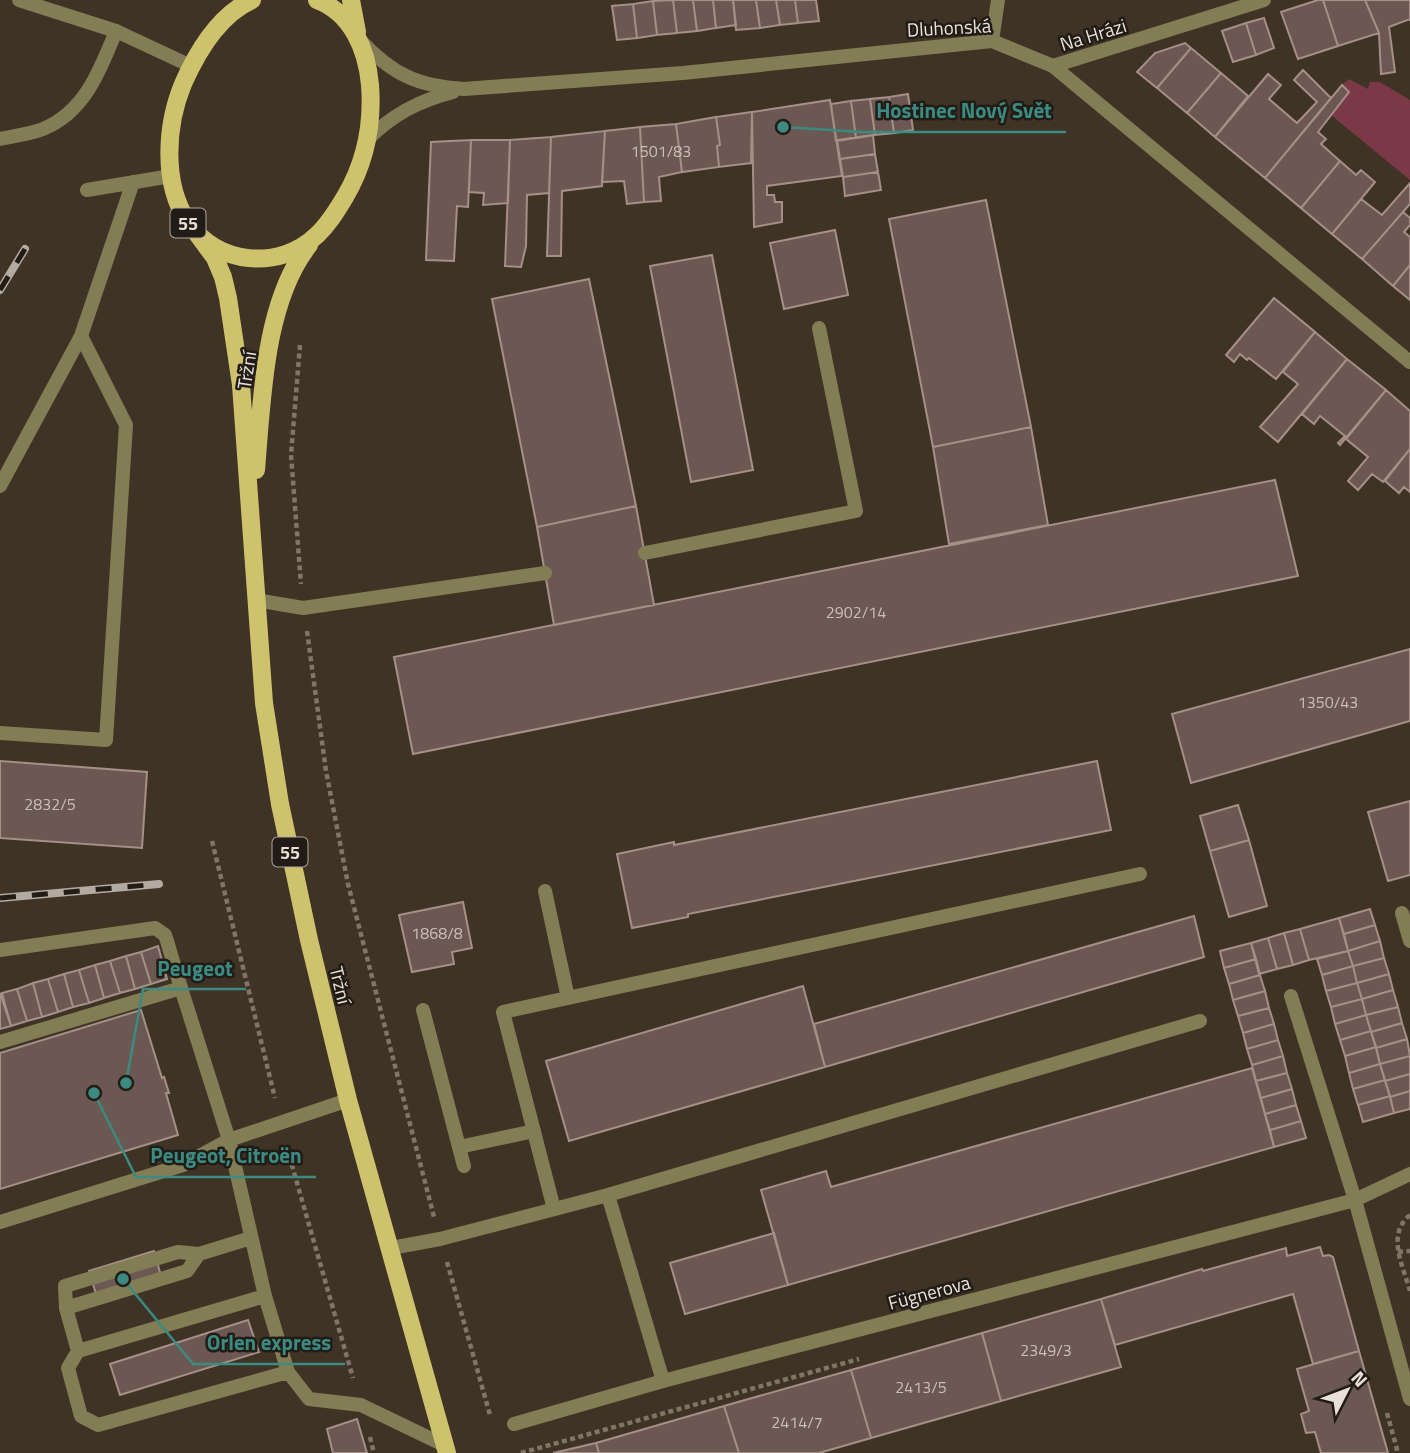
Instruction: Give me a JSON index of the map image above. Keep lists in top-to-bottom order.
{
  "streets": {
    "main road": ["Dluhonská", "55", "Tržní"],
    "street": ["Na Hrázi", "Fügnerova"]
  },
  "crossings": [
    ["Dluhonská", "Na Hrázi"],
    ["Dluhonská", "55"],
    ["Dluhonská", "Tržní"]
  ],
  "places": [
    "Hostinec Nový Svět",
    "Peugeot",
    "Peugeot, Citroën",
    "Orlen express"
  ],
  "house_numbers": [
    "1501/83",
    "2902/14",
    "1350/43",
    "2832/5",
    "1868/8",
    "2349/3",
    "2413/5",
    "2414/7"
  ],
  "north": "top right"
}
